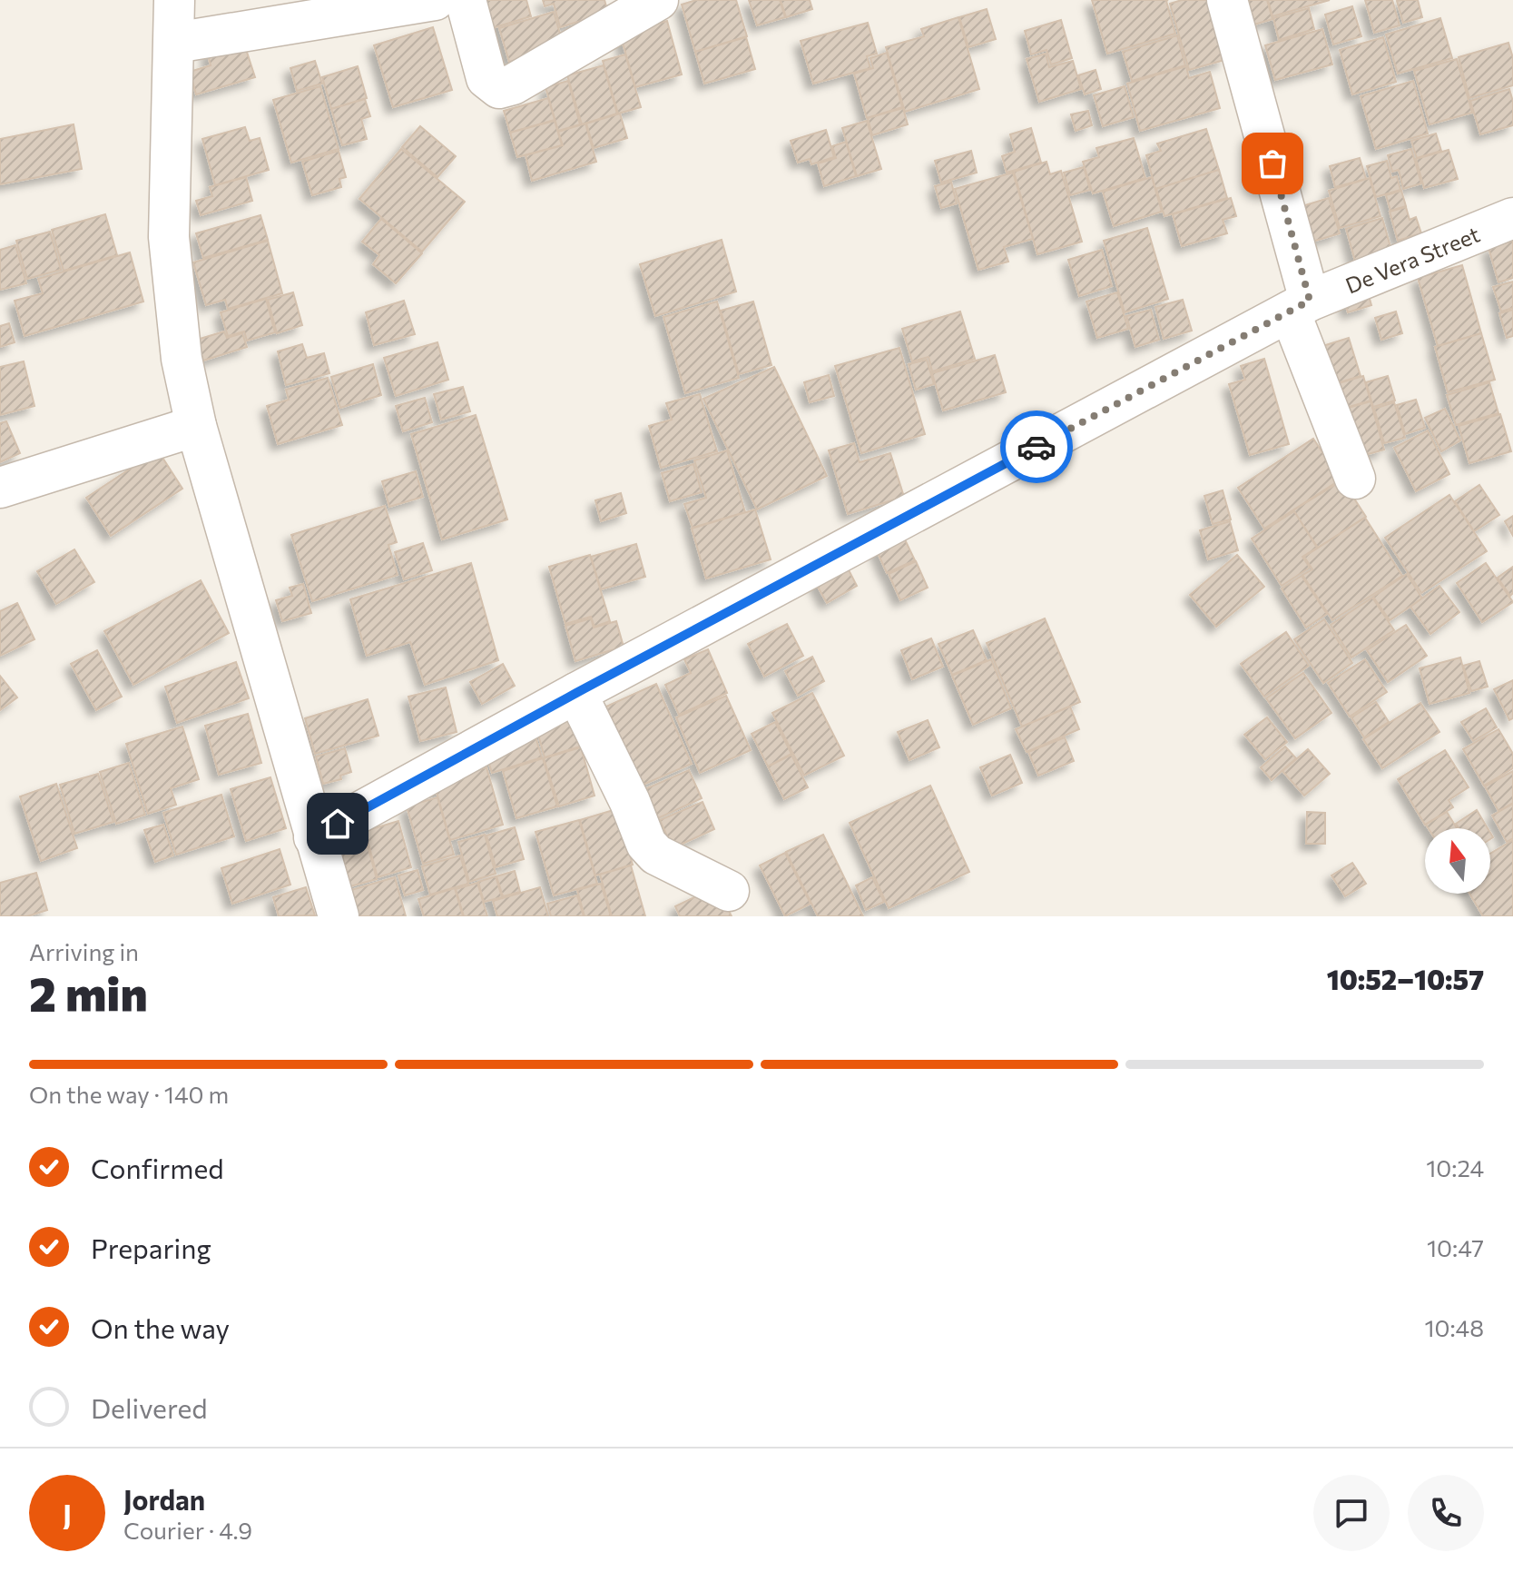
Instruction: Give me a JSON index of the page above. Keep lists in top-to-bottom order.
{
  "streets": {
    "street": ["De Vera Street"]
  },
  "north": "top",
  "page": {
    "heading": ["2 min", "Arriving in", "10:52–10:57"],
    "panel": ["Jordan", "Courier · 4.9"],
    "bar": "On the way · 140 m",
    "list": [
      ["Confirmed", "10:24"],
      ["Preparing", "10:47"],
      ["On the way", "10:48"],
      "Delivered"
    ],
    "round": "J"
  }
}
